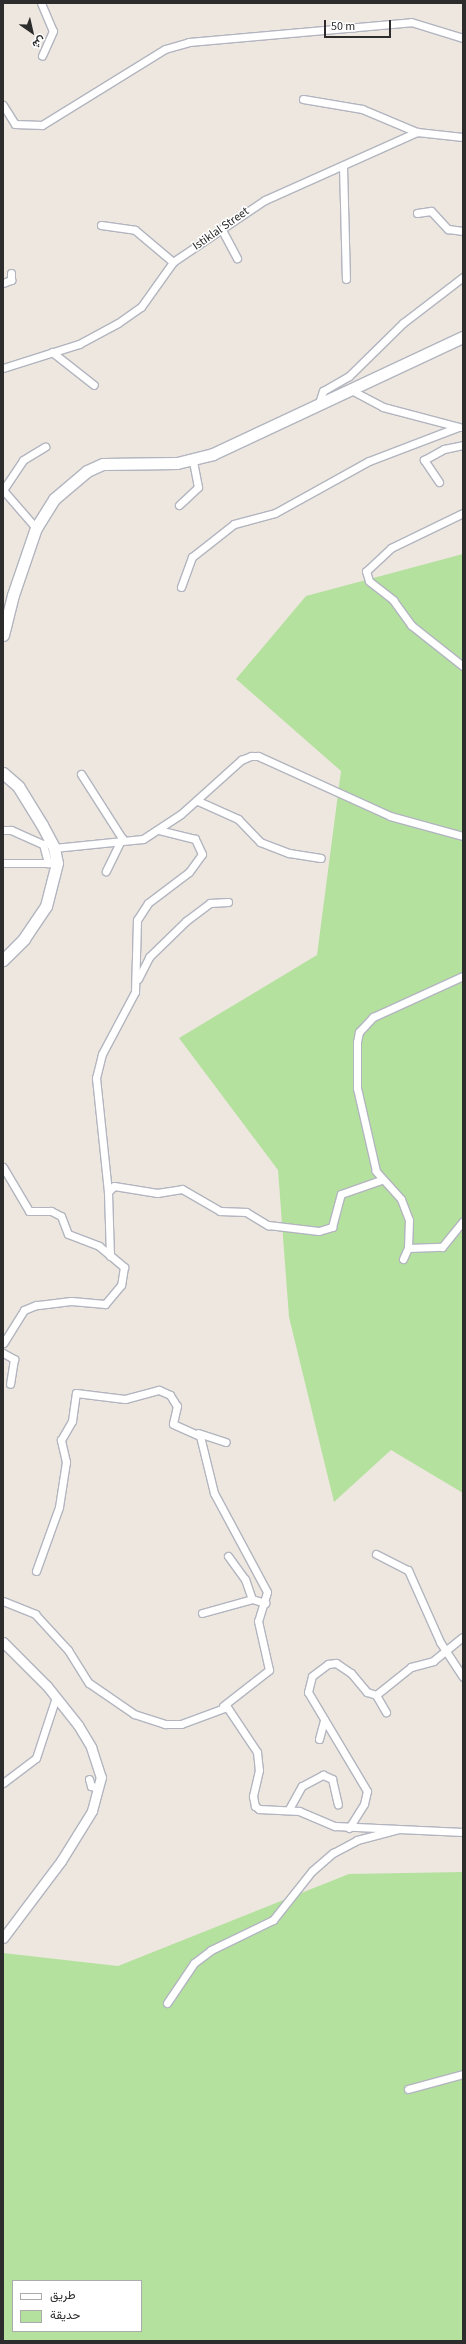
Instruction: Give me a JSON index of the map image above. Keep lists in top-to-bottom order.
{
  "streets": {
    "street": ["Istiklal Street"]
  },
  "legend": ["طريق", "حديقة"],
  "scale_bar": "50 m",
  "north": "bottom right"
}
